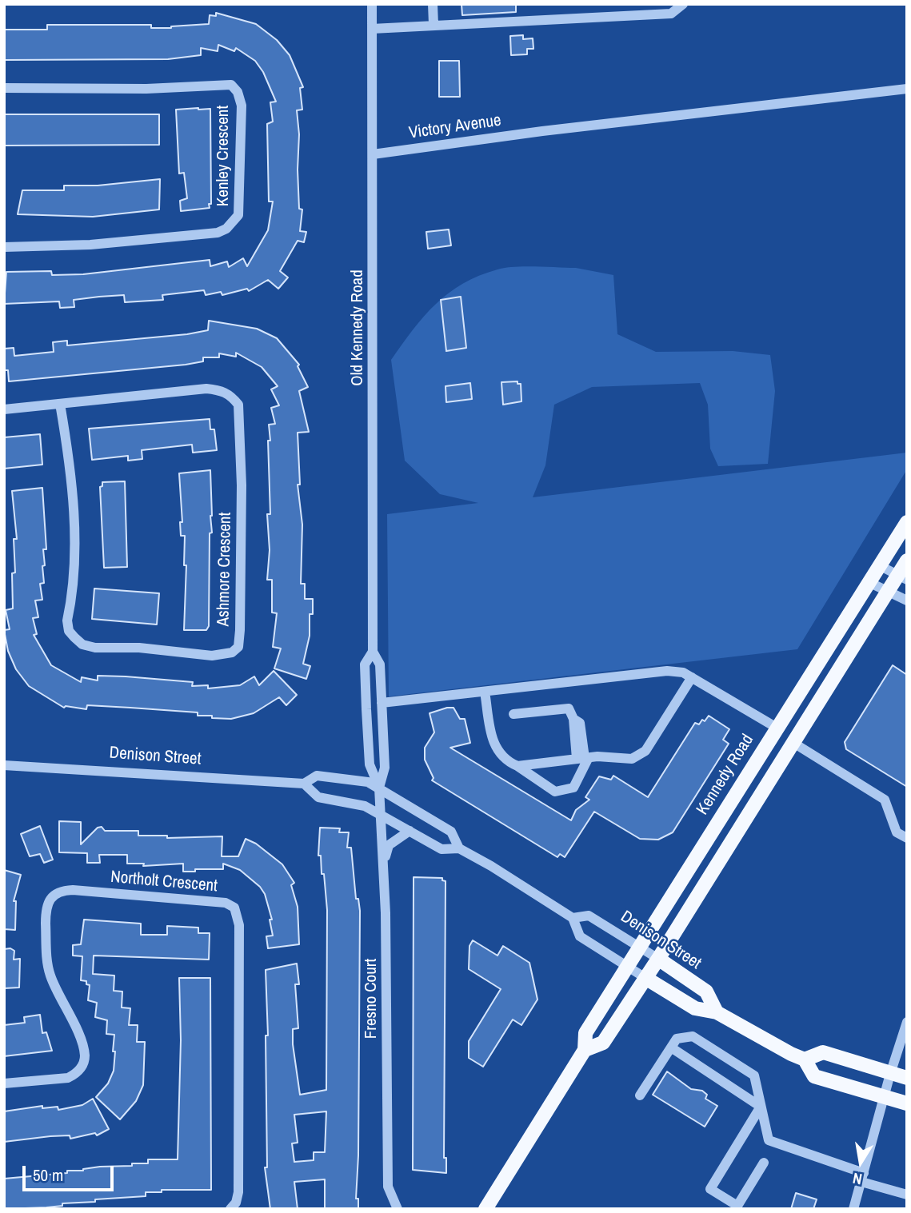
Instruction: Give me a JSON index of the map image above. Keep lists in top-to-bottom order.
{
  "streets": {
    "main road": ["Denison Street", "Kennedy Road"],
    "street": [
      "Victory Avenue",
      "Kenley Crescent",
      "Old Kennedy Road",
      "Ashmore Crescent",
      "Northolt Crescent",
      "Fresno Court"
    ]
  },
  "crossings": [
    ["Victory Avenue", "Old Kennedy Road"],
    ["Old Kennedy Road", "Denison Street"],
    ["Old Kennedy Road", "Fresno Court"],
    ["Denison Street", "Kennedy Road"],
    ["Denison Street", "Fresno Court"]
  ],
  "scale_bar": "50 m",
  "north": "bottom"
}
